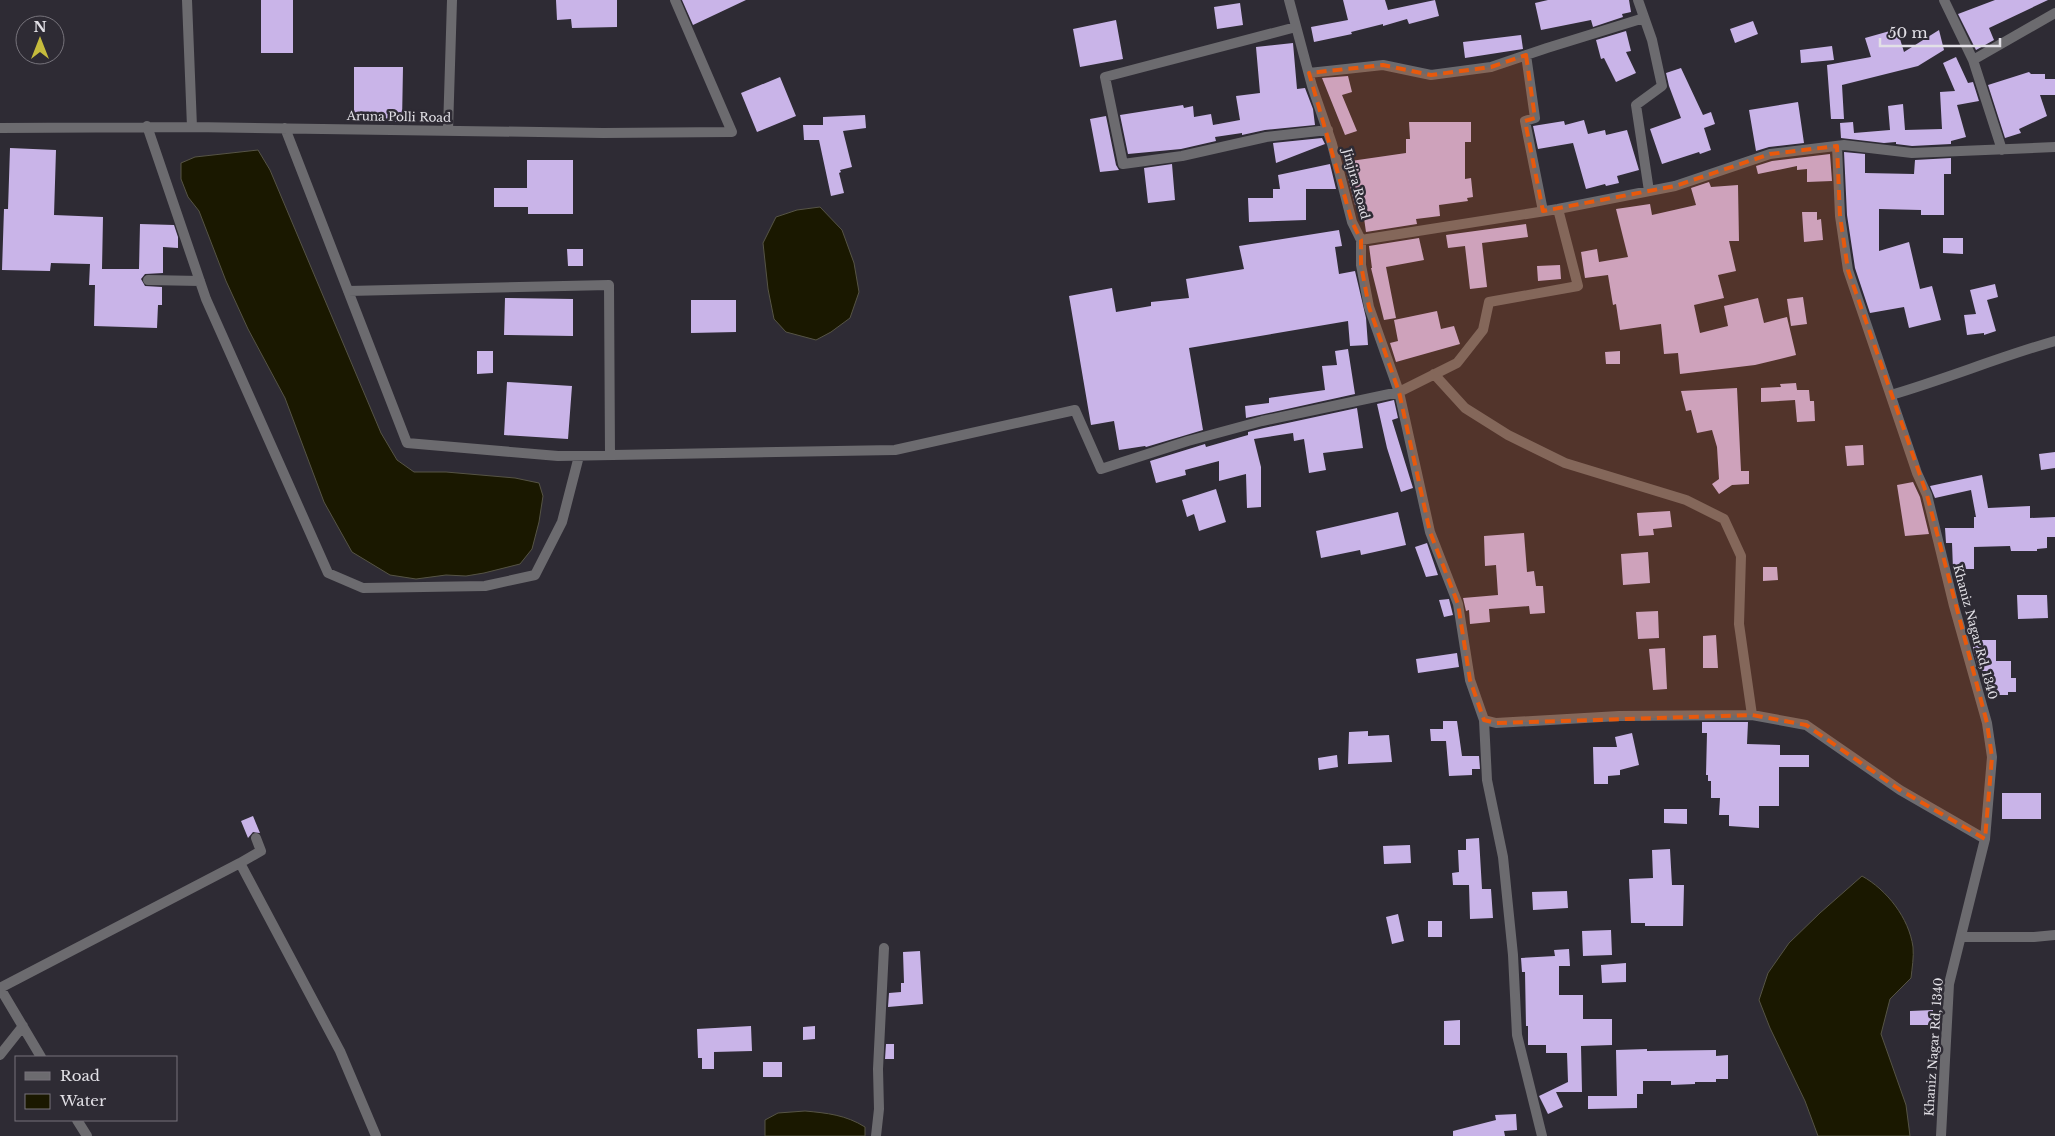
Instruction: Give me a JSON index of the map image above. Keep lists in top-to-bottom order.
{
  "streets": {
    "street": ["Aruna Polli Road", "Jinjira Road", "Khaniz Nagar Rd, 1340"]
  },
  "legend": ["Road", "Water"],
  "scale_bar": "50 m",
  "north": "top"
}
